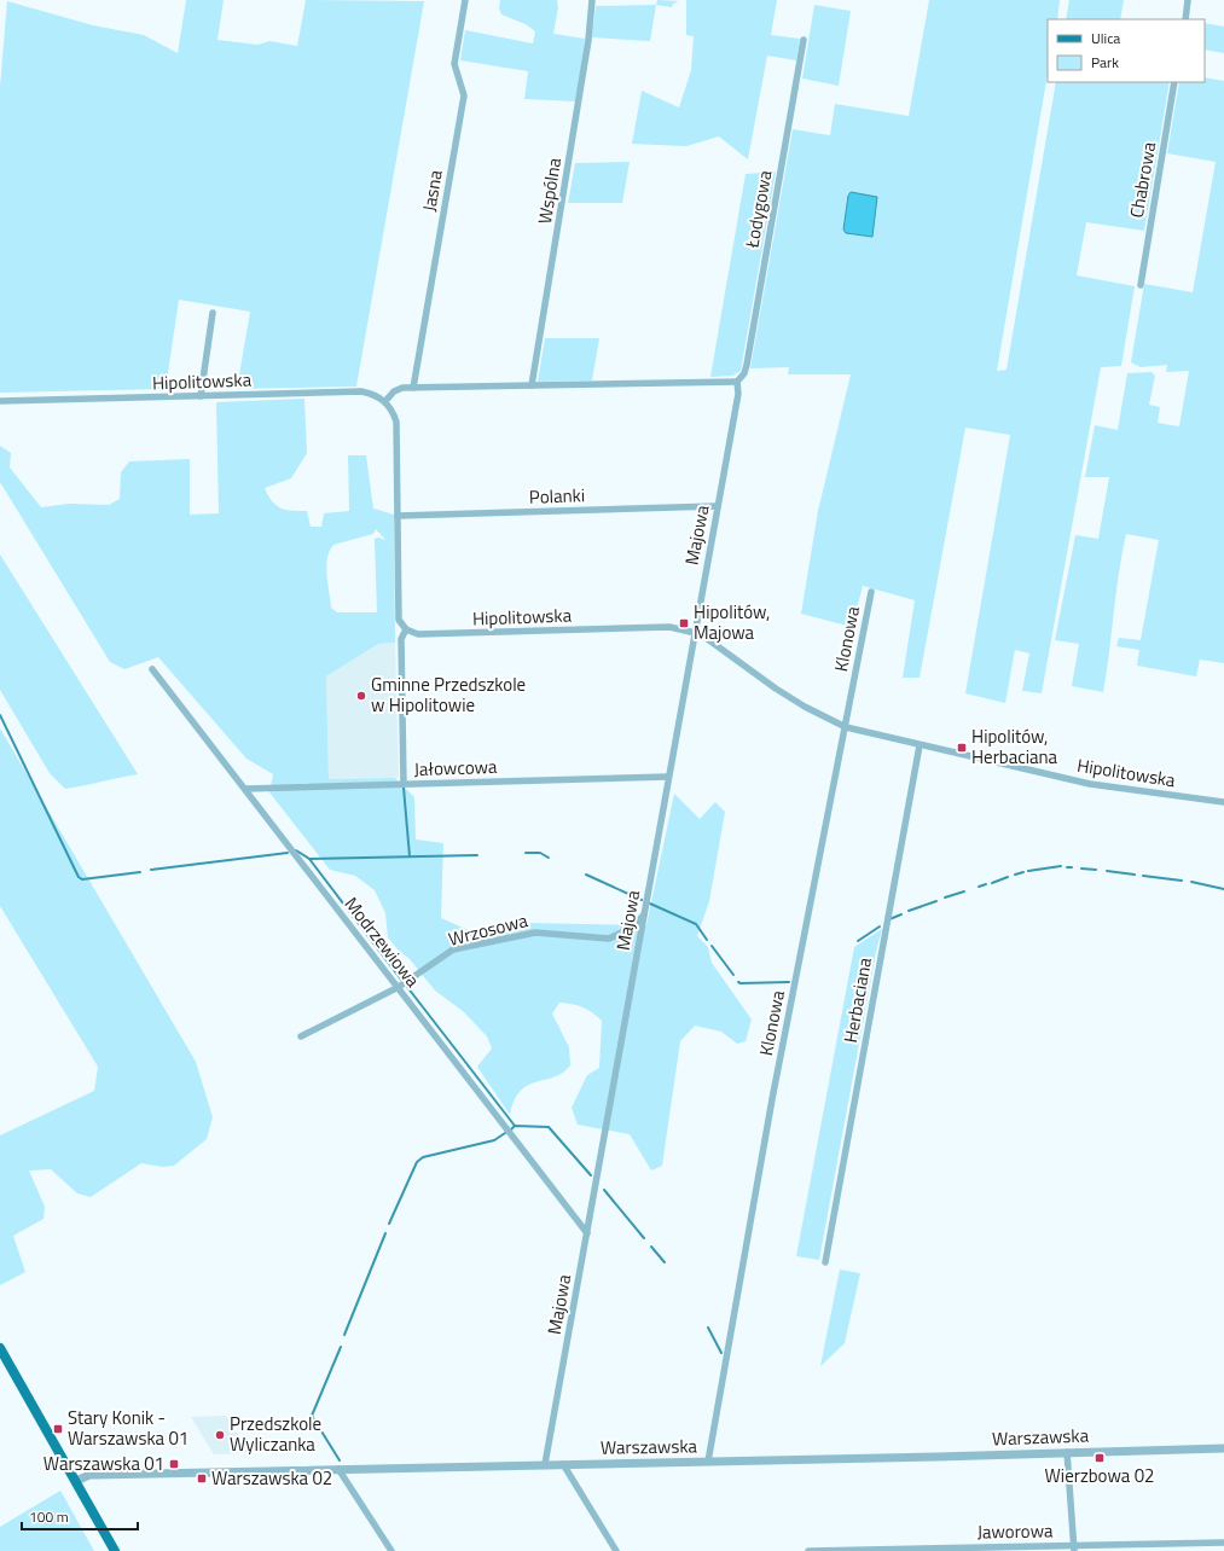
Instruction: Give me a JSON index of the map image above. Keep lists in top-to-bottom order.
{
  "streets": {
    "street": [
      "Chabrowa",
      "Jasna",
      "Wspólna",
      "Łodygowa",
      "Hipolitowska",
      "Polanki",
      "Majowa",
      "Klonowa",
      "Jałowcowa",
      "Wrzosowa",
      "Modrzewiowa",
      "Herbaciana",
      "Warszawska",
      "Jaworowa"
    ]
  },
  "crossings": [
    ["Łodygowa", "Majowa"],
    ["Hipolitowska", "Majowa"],
    ["Hipolitowska", "Klonowa"],
    ["Hipolitowska", "Herbaciana"],
    ["Polanki", "Majowa"],
    ["Majowa", "Jałowcowa"],
    ["Majowa", "Wrzosowa"],
    ["Majowa", "Modrzewiowa"],
    ["Majowa", "Warszawska"],
    ["Klonowa", "Warszawska"],
    ["Jałowcowa", "Modrzewiowa"],
    ["Wrzosowa", "Modrzewiowa"]
  ],
  "places": {
    "transit": [
      "Hipolitów, Majowa",
      "Hipolitów, Herbaciana",
      "Stary Konik - Warszawska 01",
      "Wierzbowa 02",
      "Warszawska 01",
      "Warszawska 02"
    ],
    "other": ["Gminne Przedszkole w Hipolitowie", "Przedszkole Wyliczanka"]
  },
  "legend": ["Ulica", "Park"],
  "scale_bar": "100 m"
}
